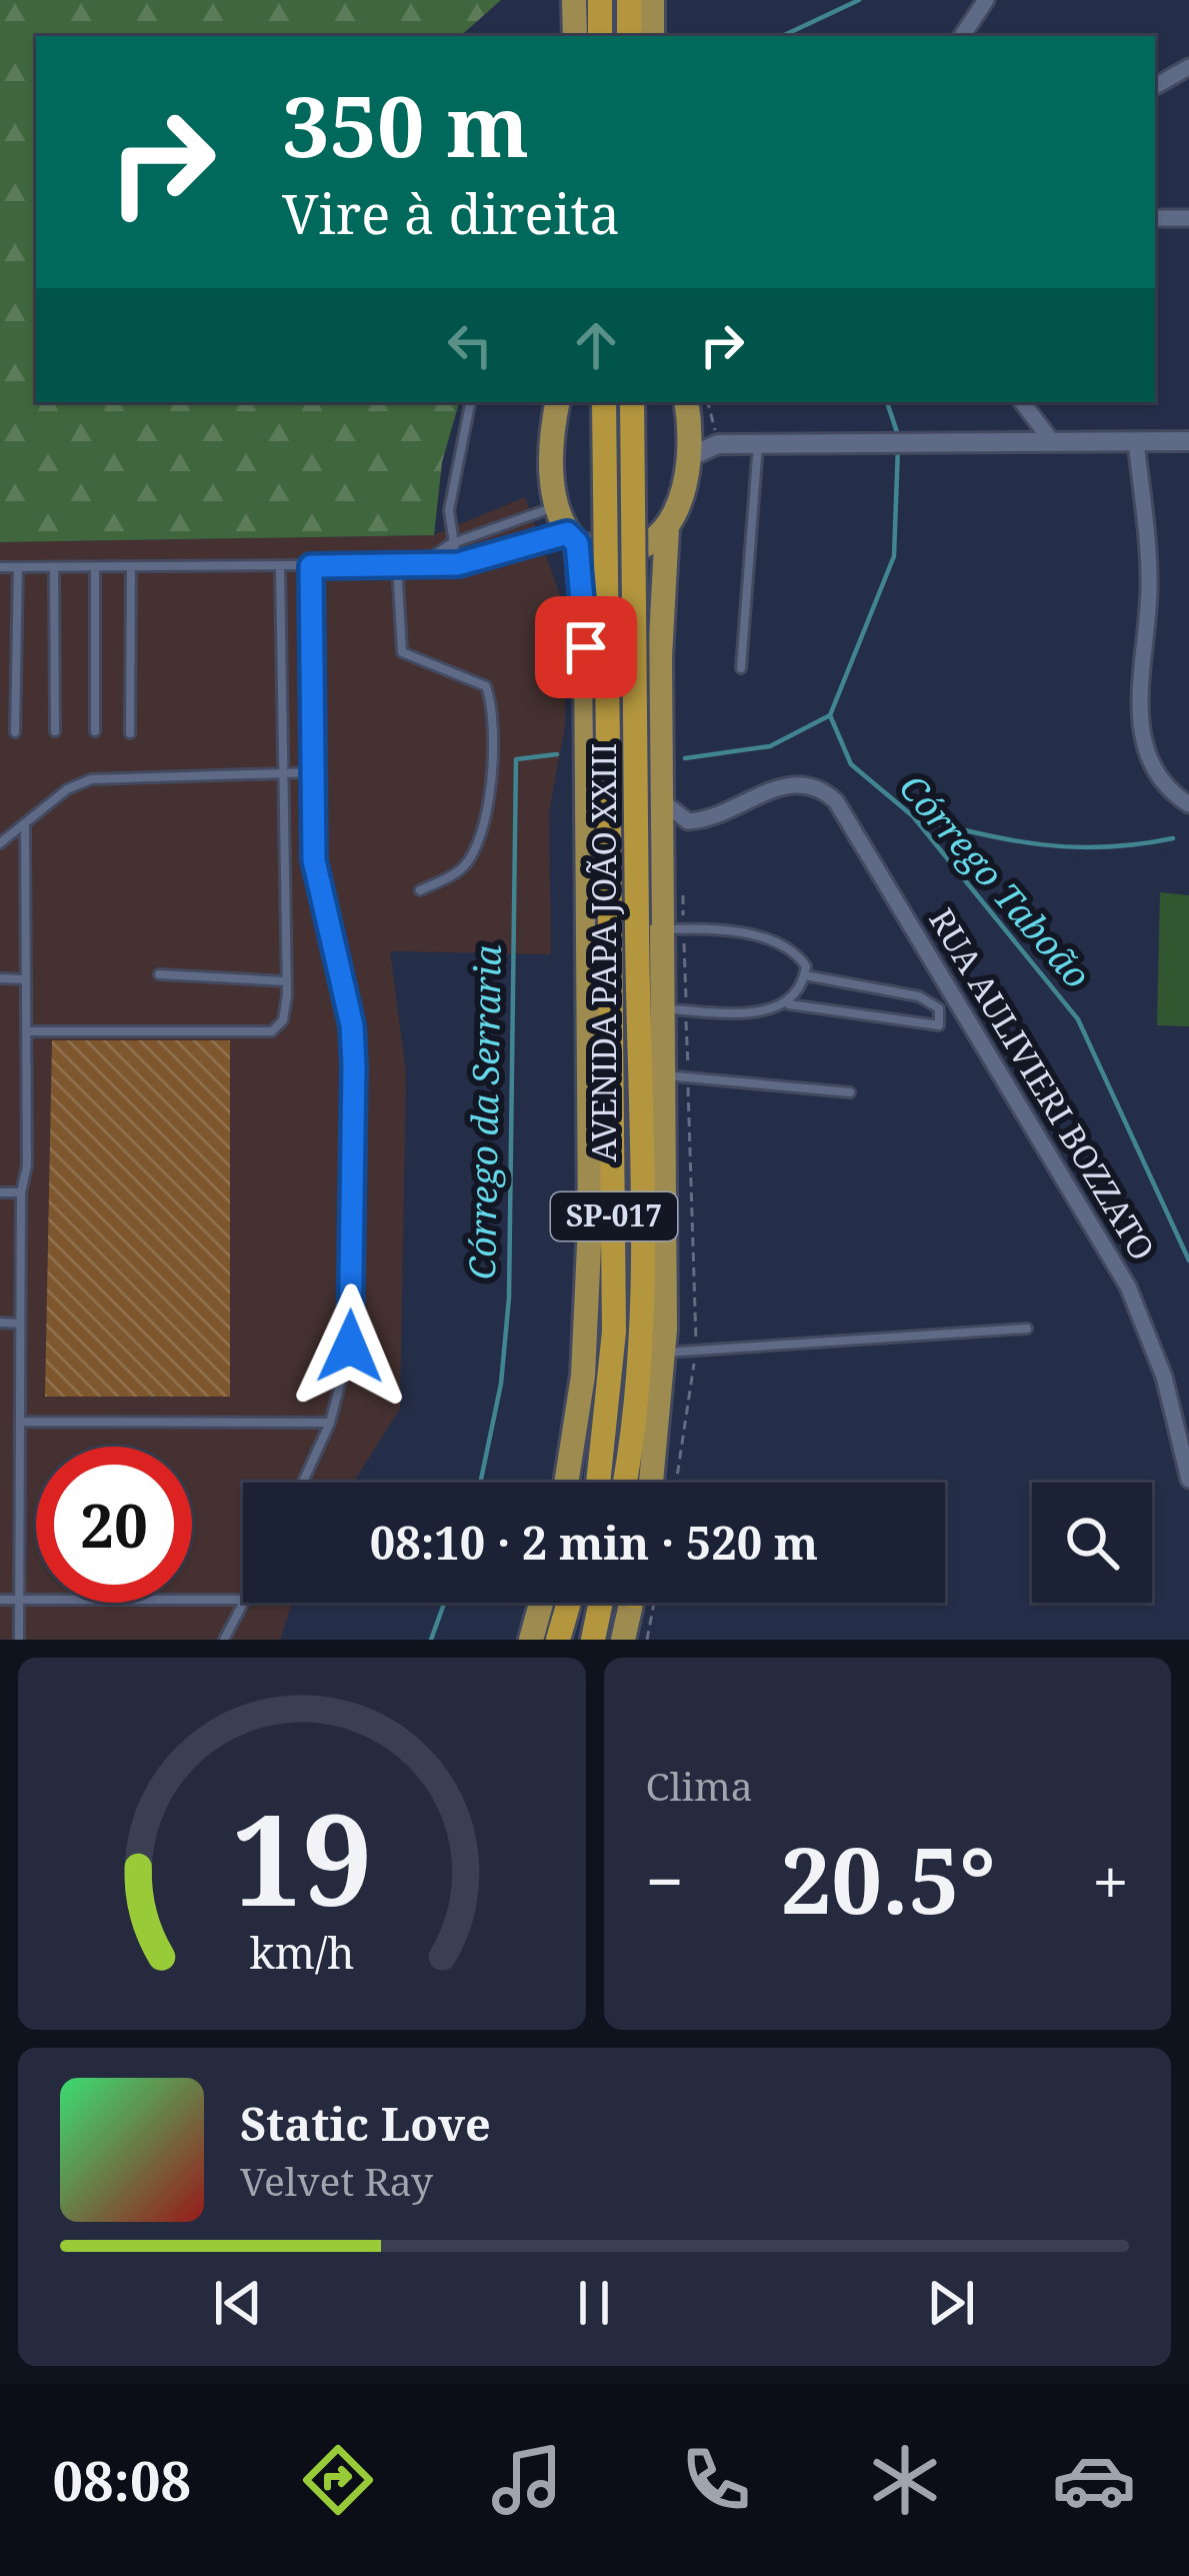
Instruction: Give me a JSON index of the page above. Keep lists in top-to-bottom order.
{
  "streets": {
    "highway": ["AVENIDA PAPA JOÃO XXIII", "SP-017"],
    "street": ["RUA AULIVIERI BOZZATO"]
  },
  "crossings": [
    ["AVENIDA PAPA JOÃO XXIII", "RUA AULIVIERI BOZZATO"]
  ],
  "water": ["Córrego Taboão", "Córrego da Serraria"],
  "page": {
    "turn": ["350 m", "Vire à direita"],
    "limit": "20",
    "trip": "08:10 · 2 min · 520 m",
    "tile": "Clima",
    "heat": ["−", "20.5°", "+"],
    "song": ["Static Love", "Velvet Ray"],
    "tabs": "08:08",
    "gauge": ["19", "km/h"]
  }
}
